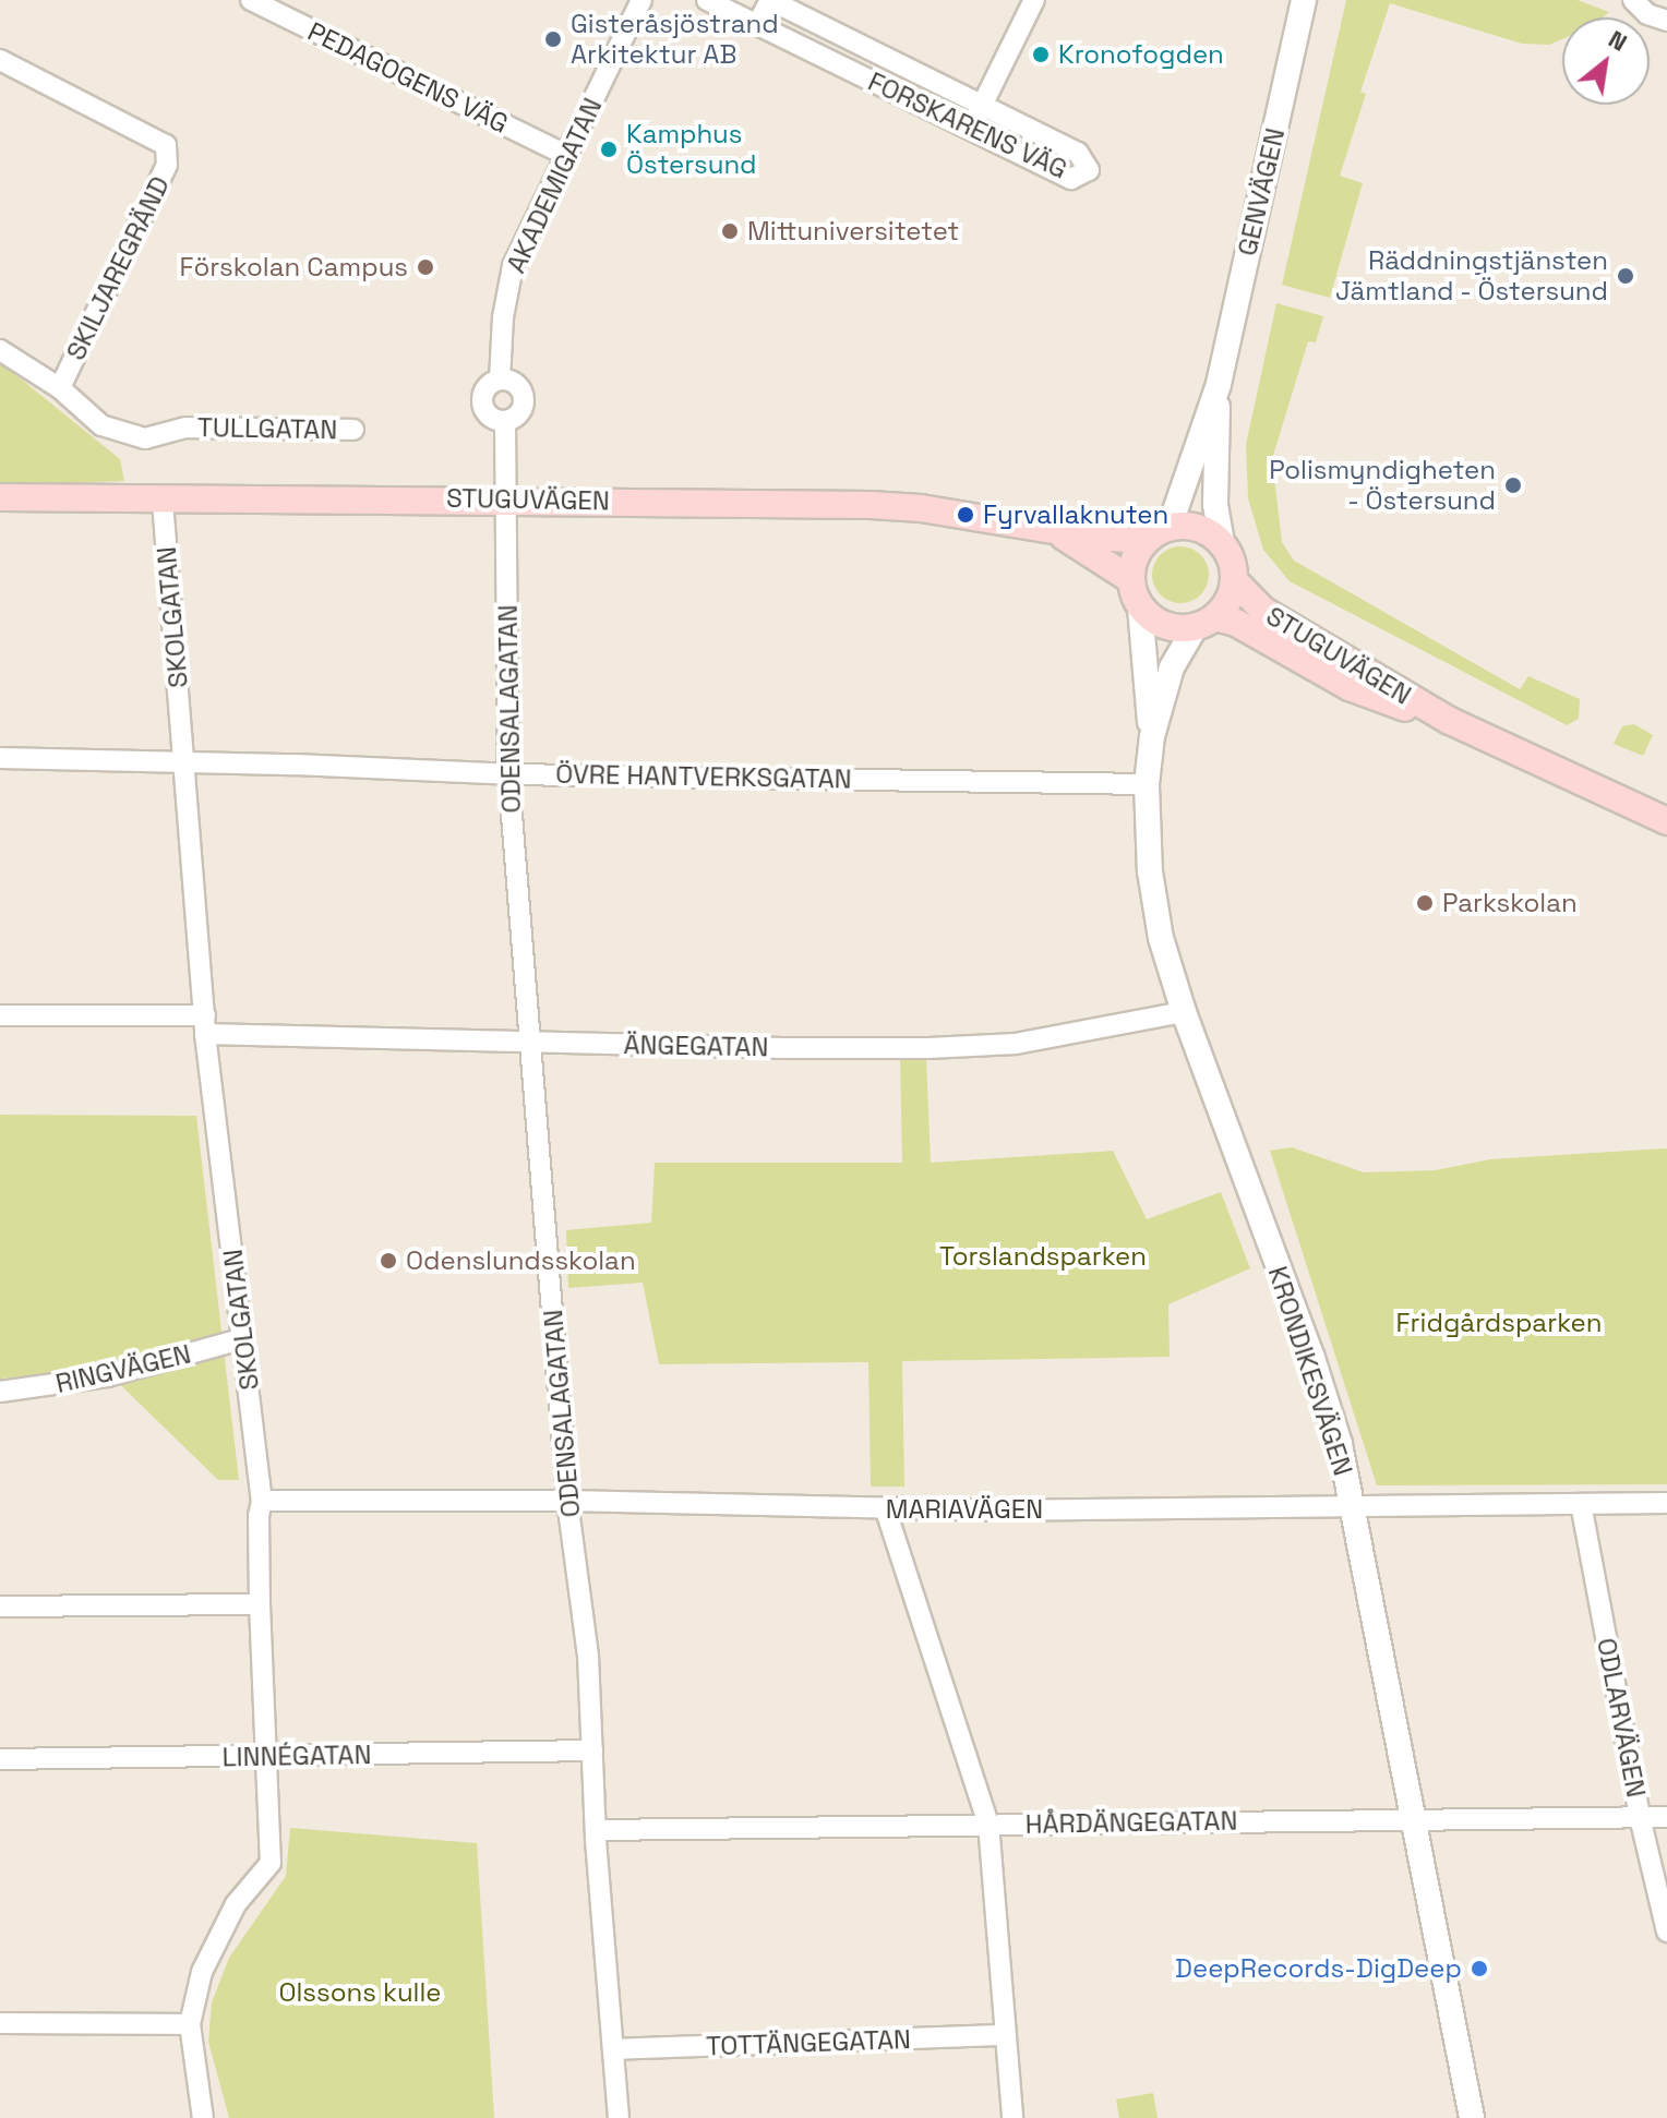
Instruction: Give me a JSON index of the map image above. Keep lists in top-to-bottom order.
{
  "streets": {
    "main road": ["STUGUVÄGEN"],
    "street": [
      "PEDAGOGENS VÄG",
      "FORSKARENS VÄG",
      "AKADEMIGATAN",
      "GENVÄGEN",
      "SKILJAREGRÄND",
      "TULLGATAN",
      "SKOLGATAN",
      "ODENSALAGATAN",
      "ÖVRE HANTVERKSGATAN",
      "ÄNGEGATAN",
      "RINGVÄGEN",
      "KRONDIKESVÄGEN",
      "MARIAVÄGEN",
      "ODLARVÄGEN",
      "LINNÉGATAN",
      "HÅRDÄNGEGATAN",
      "TOTTÄNGEGATAN"
    ]
  },
  "crossings": [
    ["PEDAGOGENS VÄG", "AKADEMIGATAN"],
    ["AKADEMIGATAN", "ODENSALAGATAN"],
    ["GENVÄGEN", "STUGUVÄGEN"],
    ["GENVÄGEN", "KRONDIKESVÄGEN"],
    ["SKILJAREGRÄND", "TULLGATAN"],
    ["STUGUVÄGEN", "SKOLGATAN"],
    ["STUGUVÄGEN", "ODENSALAGATAN"],
    ["STUGUVÄGEN", "KRONDIKESVÄGEN"],
    ["SKOLGATAN", "ÖVRE HANTVERKSGATAN"],
    ["SKOLGATAN", "ÄNGEGATAN"],
    ["SKOLGATAN", "RINGVÄGEN"],
    ["SKOLGATAN", "MARIAVÄGEN"],
    ["SKOLGATAN", "LINNÉGATAN"],
    ["ODENSALAGATAN", "ÖVRE HANTVERKSGATAN"],
    ["ODENSALAGATAN", "ÄNGEGATAN"],
    ["ODENSALAGATAN", "MARIAVÄGEN"],
    ["ODENSALAGATAN", "LINNÉGATAN"],
    ["ODENSALAGATAN", "HÅRDÄNGEGATAN"],
    ["ODENSALAGATAN", "TOTTÄNGEGATAN"],
    ["ÖVRE HANTVERKSGATAN", "KRONDIKESVÄGEN"],
    ["ÄNGEGATAN", "KRONDIKESVÄGEN"],
    ["KRONDIKESVÄGEN", "MARIAVÄGEN"],
    ["KRONDIKESVÄGEN", "HÅRDÄNGEGATAN"],
    ["MARIAVÄGEN", "ODLARVÄGEN"],
    ["ODLARVÄGEN", "HÅRDÄNGEGATAN"]
  ],
  "parks": ["Torslandsparken", "Fridgårdsparken", "Olssons kulle"],
  "places": [
    "Gisteråsjöstrand Arkitektur AB",
    "Kronofogden",
    "Kamphus Östersund",
    "Mittuniversitetet",
    "Förskolan Campus",
    "Räddningstjänsten Jämtland - Östersund",
    "Polismyndigheten - Östersund",
    "Fyrvallaknuten",
    "Parkskolan",
    "Odenslundsskolan",
    "DeepRecords-DigDeep"
  ],
  "north": "top right"
}
